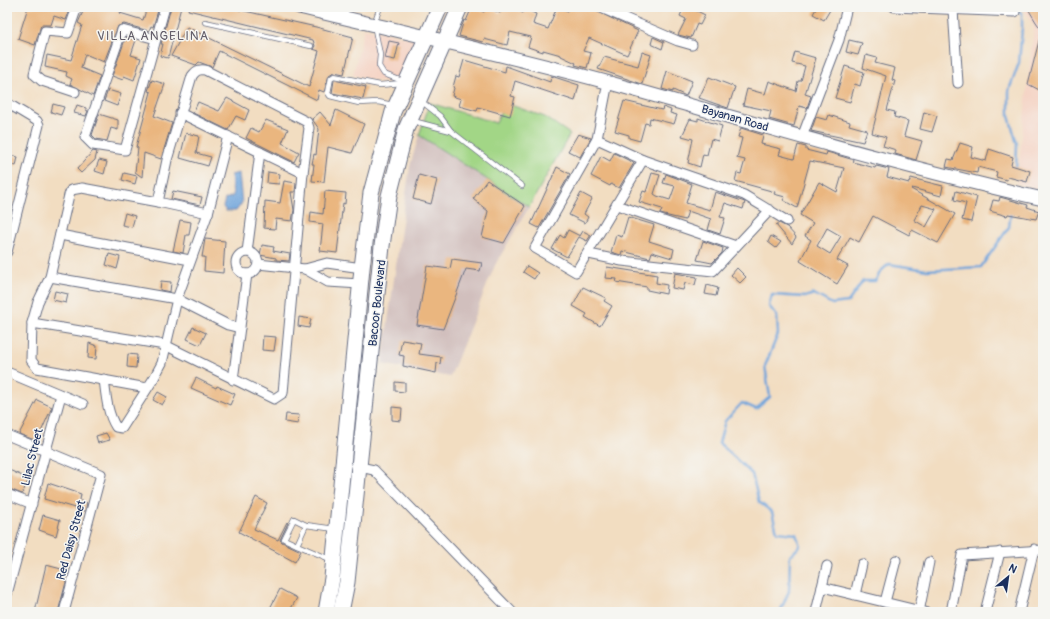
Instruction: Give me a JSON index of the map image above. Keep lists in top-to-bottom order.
{
  "streets": {
    "main road": ["Bayanan Road", "Bacoor Boulevard"],
    "street": ["Lilac Street", "Red Daisy Street"]
  },
  "crossings": [
    ["Bayanan Road", "Bacoor Boulevard"],
    ["Lilac Street", "Red Daisy Street"]
  ],
  "districts": ["VILLA ANGELINA"],
  "north": "top right"
}
